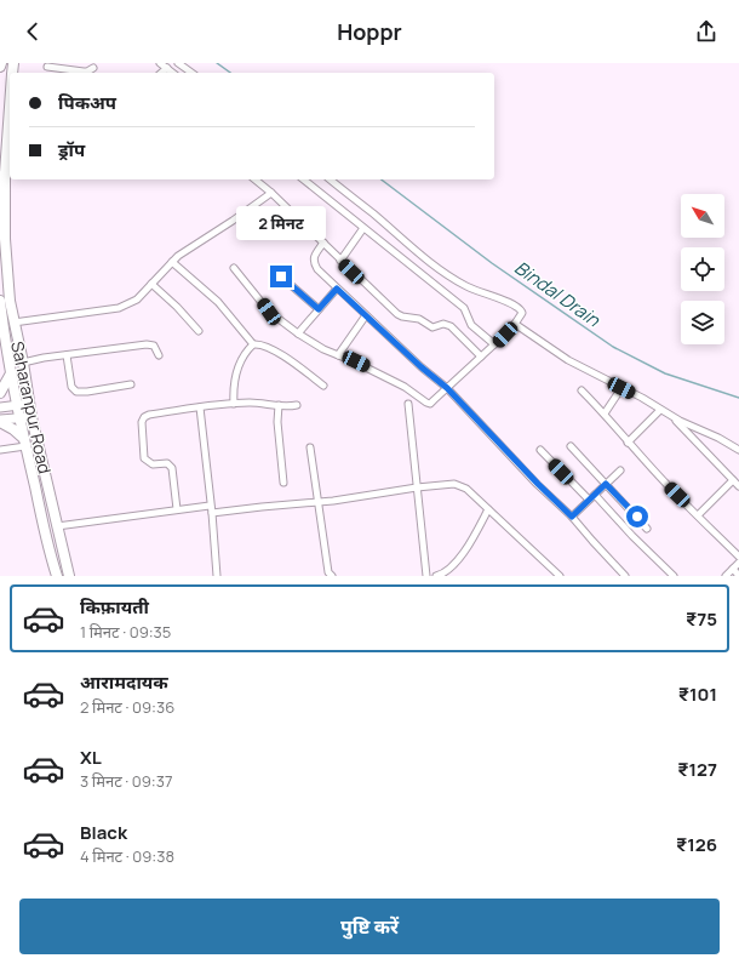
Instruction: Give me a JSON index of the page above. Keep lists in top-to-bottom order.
{
  "streets": {
    "main road": ["Saharanpur Road"]
  },
  "water": ["Bindal Drain"],
  "north": "top left",
  "page": {
    "header": "Hoppr",
    "banner": ["पिकअप", "ड्रॉप"],
    "bubble": "2 मिनट",
    "list": [
      {
        "name": "किफ़ायती",
        "note": "1 मिनट · 09:35",
        "value": "₹75"
      },
      {
        "name": "आरामदायक",
        "note": "2 मिनट · 09:36",
        "value": "₹101"
      },
      {
        "name": "XL",
        "note": "3 मिनट · 09:37",
        "value": "₹127"
      },
      {
        "name": "Black",
        "note": "4 मिनट · 09:38",
        "value": "₹126"
      }
    ],
    "buttons": "पुष्टि करें"
  }
}
